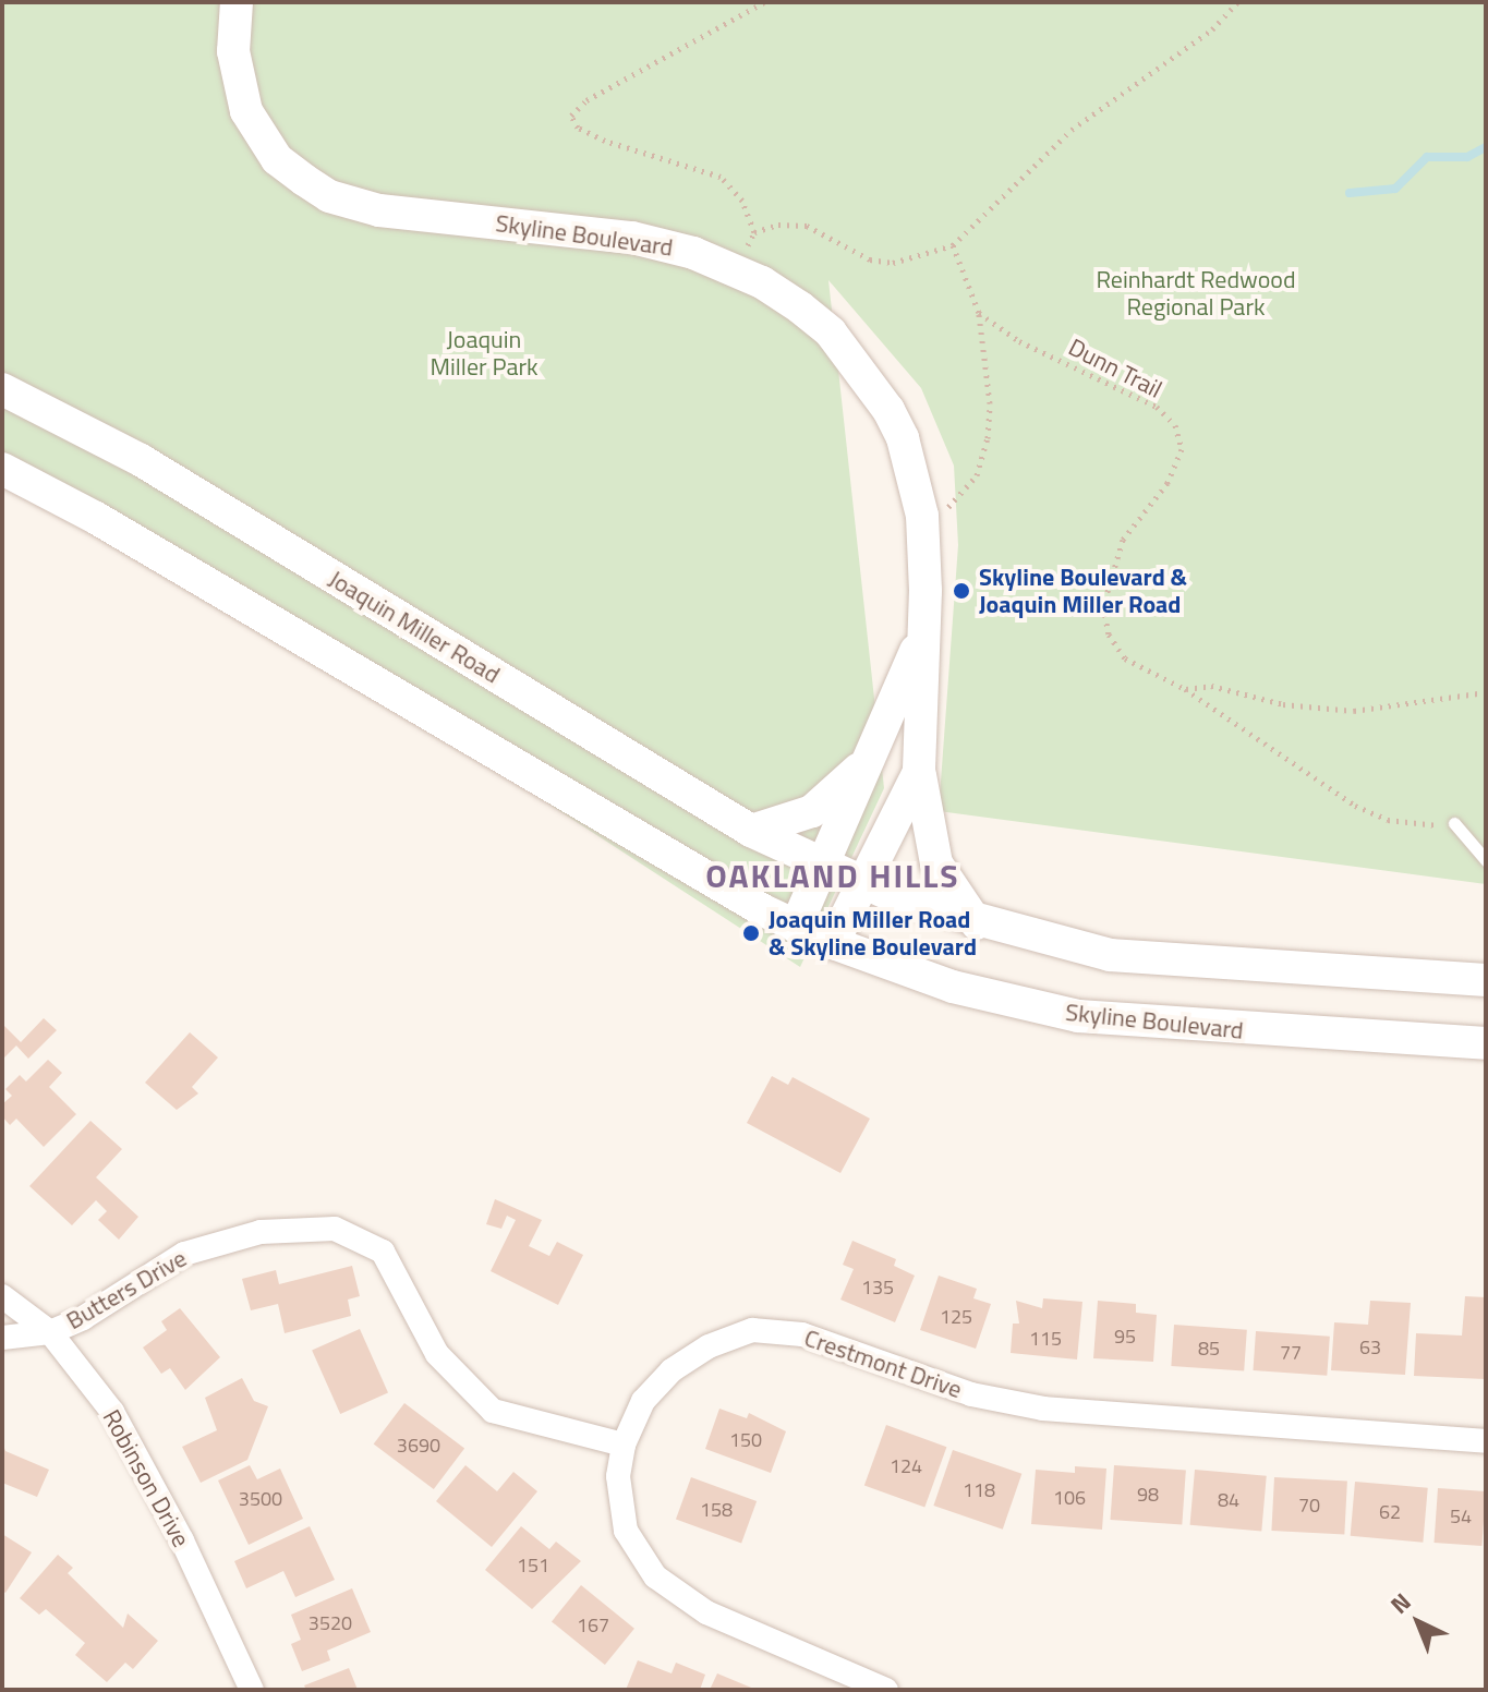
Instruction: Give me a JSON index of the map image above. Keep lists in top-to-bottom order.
{
  "streets": {
    "main road": ["Skyline Boulevard", "Joaquin Miller Road"],
    "street": ["Butters Drive", "Crestmont Drive", "Robinson Drive"],
    "path": ["Dunn Trail"]
  },
  "crossings": [
    ["Skyline Boulevard", "Joaquin Miller Road"],
    ["Butters Drive", "Crestmont Drive"],
    ["Butters Drive", "Robinson Drive"]
  ],
  "districts": ["OAKLAND HILLS"],
  "parks": ["Reinhardt Redwood Regional Park", "Joaquin Miller Park"],
  "places": ["Skyline Boulevard & Joaquin Miller Road", "Joaquin Miller Road & Skyline Boulevard"],
  "house_numbers": [
    "135",
    "125",
    "95",
    "115",
    "63",
    "85",
    "77",
    "150",
    "3690",
    "124",
    "118",
    "98",
    "106",
    "3500",
    "84",
    "70",
    "158",
    "62",
    "54",
    "151",
    "3520",
    "167"
  ],
  "north": "top left"
}
